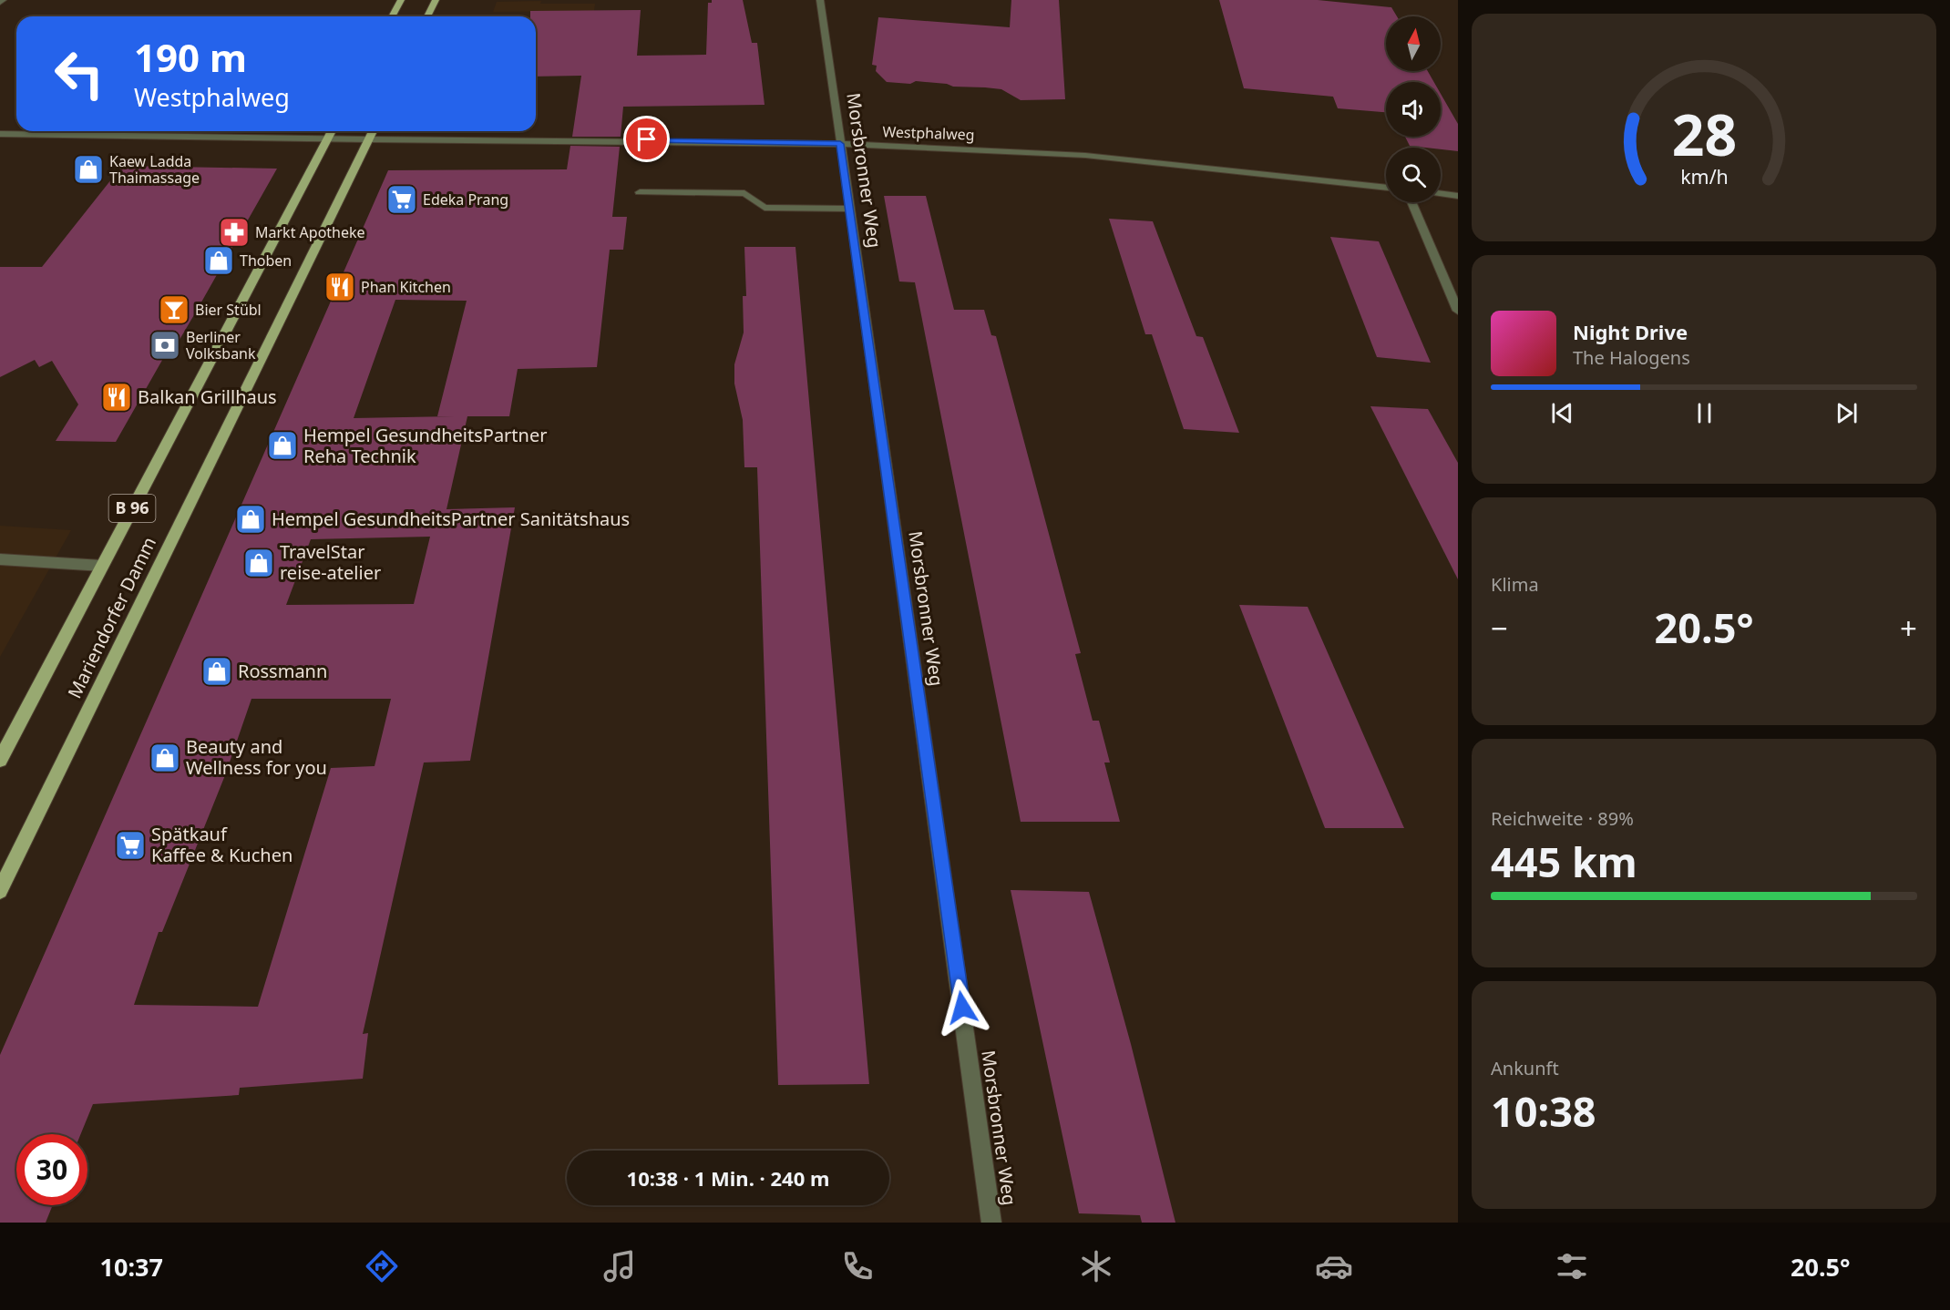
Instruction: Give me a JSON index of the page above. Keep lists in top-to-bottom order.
{
  "streets": {
    "main road": ["B 96", "Mariendorfer Damm"],
    "street": ["Westphalweg", "Morsbronner Weg"]
  },
  "crossings": [
    ["Westphalweg", "Morsbronner Weg"],
    ["Westphalweg", "Mariendorfer Damm"]
  ],
  "places": {
    "shop": [
      "Kaew Ladda Thaimassage",
      "Thoben",
      "Hempel GesundheitsPartner Reha Technik",
      "Hempel GesundheitsPartner Sanitätshaus",
      "TravelStar reise-atelier",
      "Rossmann",
      "Beauty and Wellness for you"
    ],
    "supermarket": ["Edeka Prang", "Spätkauf Kaffee & Kuchen"],
    "pharmacy": ["Markt Apotheke"],
    "restaurant": ["Phan Kitchen", "Balkan Grillhaus"],
    "bar": ["Bier Stübl"],
    "bank": ["Berliner Volksbank"]
  },
  "north": "top",
  "page": {
    "turn": ["190 m", "Westphalweg"],
    "song": ["Night Drive", "The Halogens"],
    "tile": [
      "Klima",
      ["Reichweite · 89%", "445 km"],
      ["Ankunft", "10:38"]
    ],
    "heat": ["−", "20.5°", "+"],
    "limit": "30",
    "trip": "10:38 · 1 Min. · 240 m",
    "tabs": ["10:37", "20.5°"],
    "gauge": ["28", "km/h"]
  }
}
